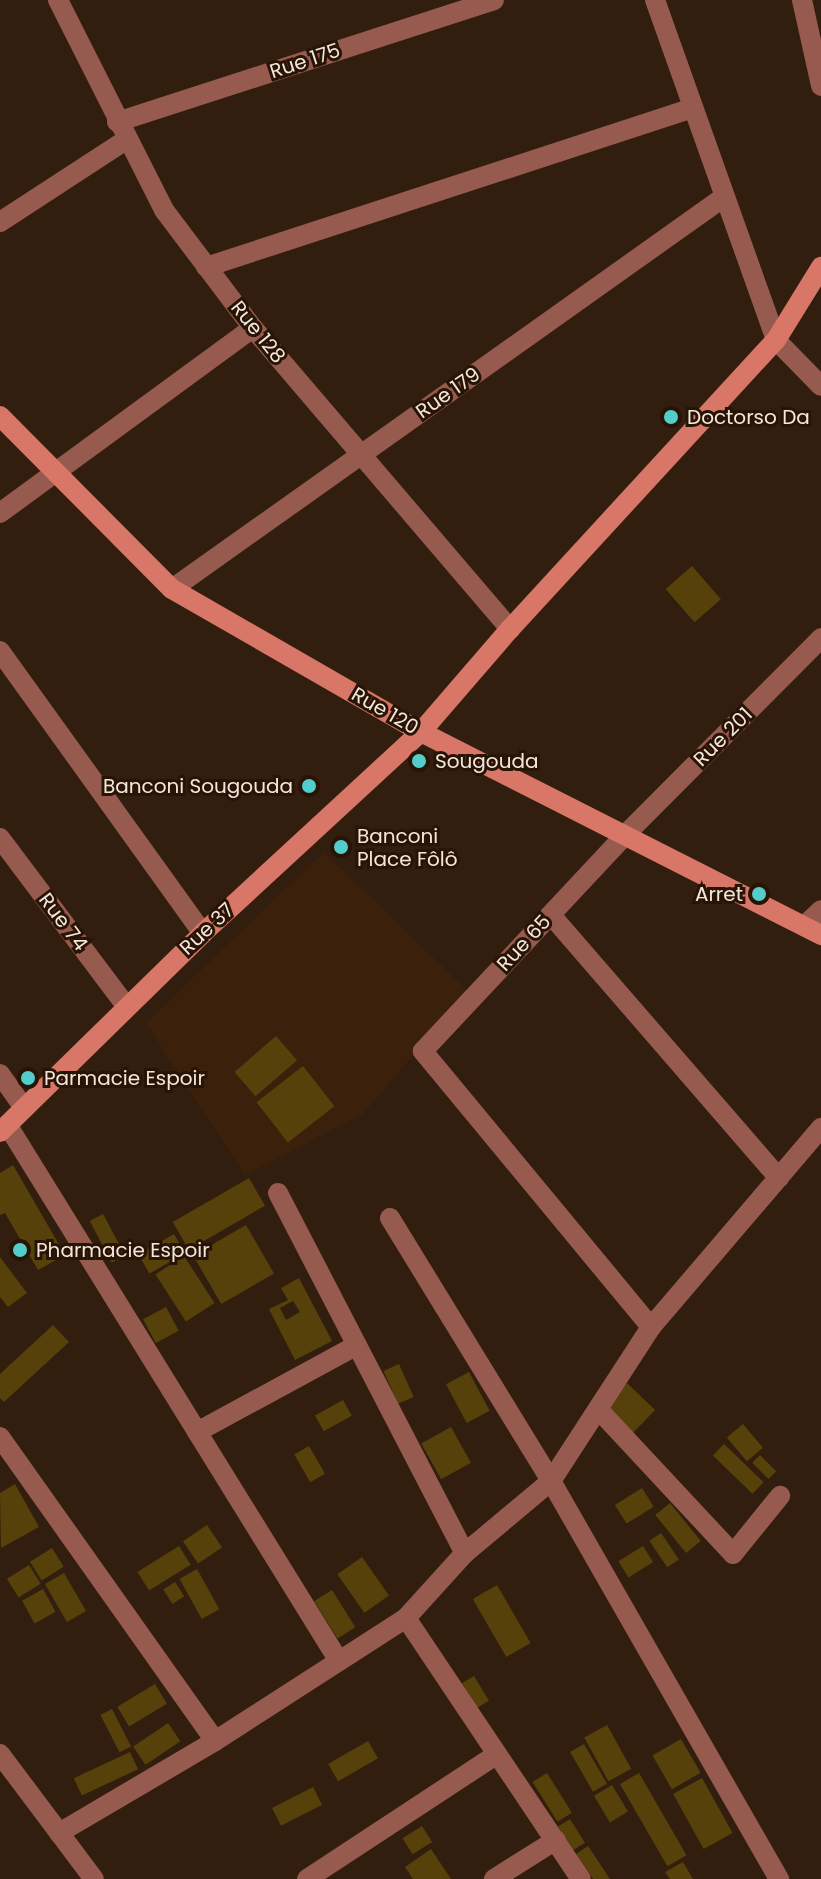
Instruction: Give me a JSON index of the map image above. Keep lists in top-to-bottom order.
{
  "streets": {
    "main road": ["Rue 120", "Rue 37"],
    "street": [
      "Rue 175",
      "Rue 128",
      "Rue 179",
      "Rue 201",
      "Rue 74",
      "Rue 65"
    ]
  },
  "crossings": [
    ["Rue 175", "Rue 128"],
    ["Rue 128", "Rue 179"],
    ["Rue 128", "Rue 37"],
    ["Rue 179", "Rue 120"],
    ["Rue 120", "Rue 201"],
    ["Rue 120", "Rue 37"],
    ["Rue 120", "Rue 65"],
    ["Rue 201", "Rue 65"],
    ["Rue 74", "Rue 37"]
  ],
  "places": [
    "Doctorso Da",
    "Sougouda",
    "Banconi Sougouda",
    "Banconi Place Fôlô",
    "Arret",
    "Parmacie Espoir",
    "Pharmacie Espoir"
  ]
}
